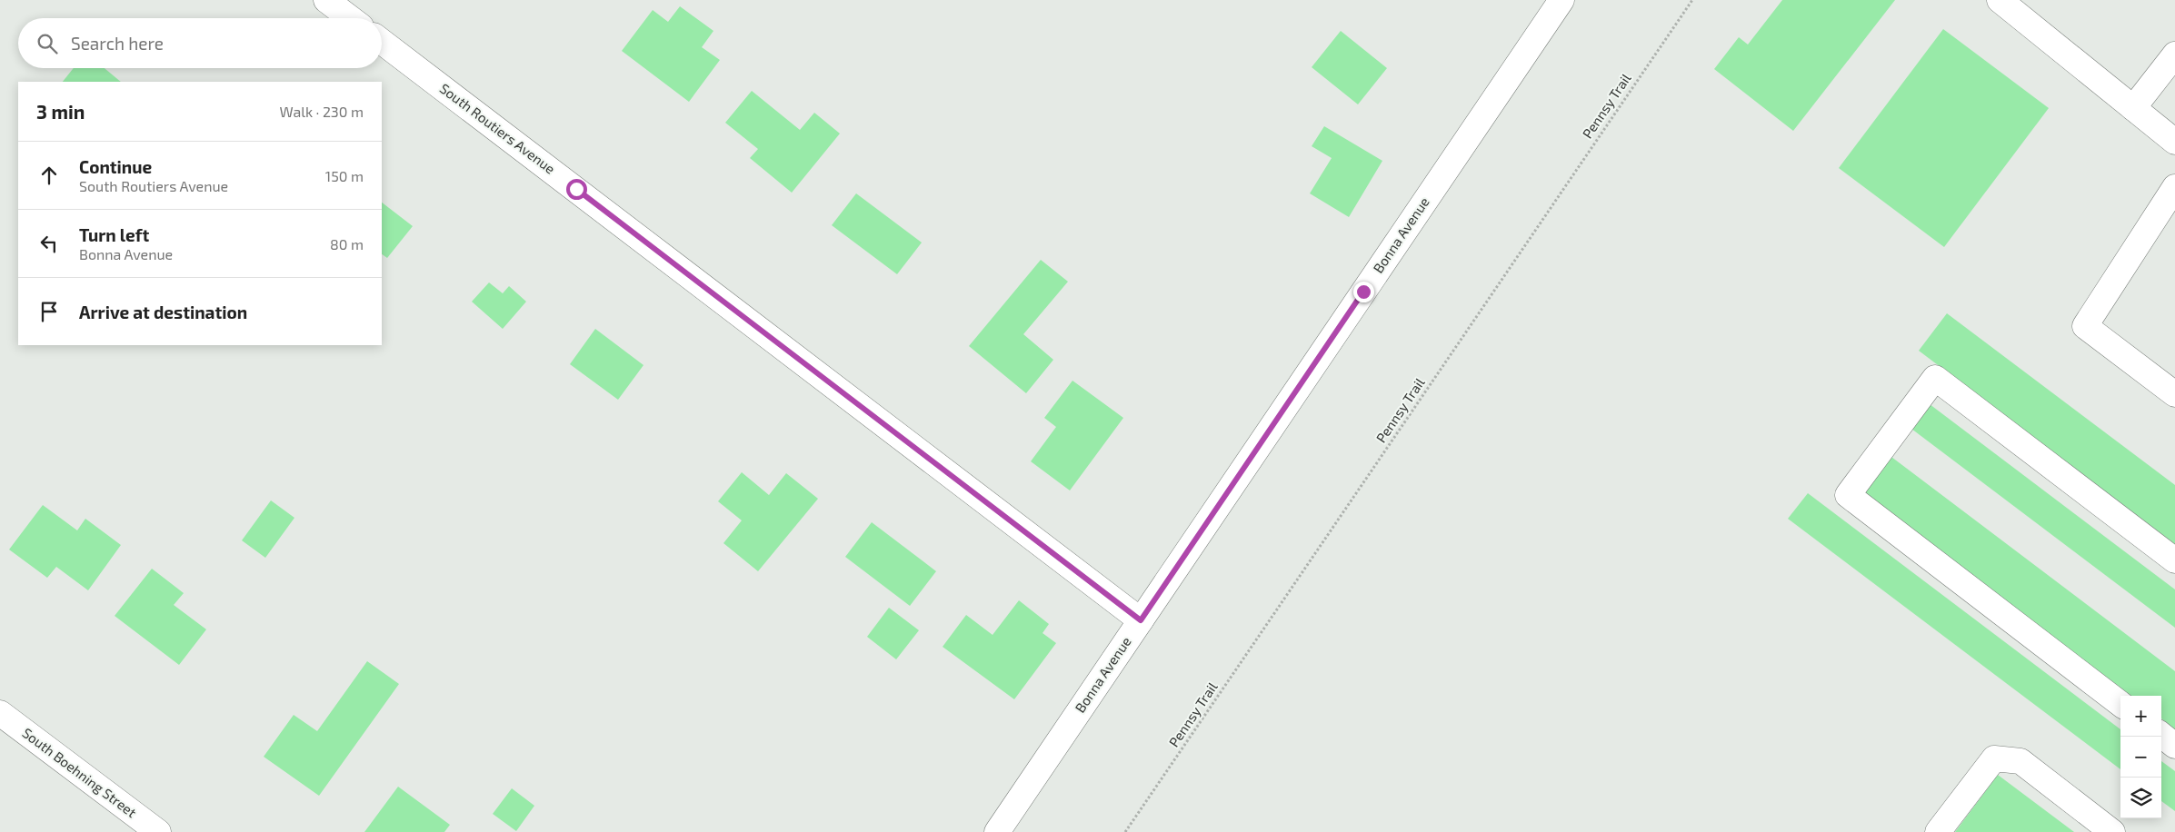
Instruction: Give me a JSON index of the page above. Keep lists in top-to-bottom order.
{
  "streets": {
    "street": ["South Routiers Avenue", "Bonna Avenue", "South Boehning Street"],
    "path": ["Pennsy Trail"]
  },
  "crossings": [
    ["South Routiers Avenue", "Bonna Avenue"]
  ],
  "page": {
    "search": "Search here",
    "heading": ["3 min", "Walk · 230 m"],
    "list": [
      ["Continue", "South Routiers Avenue", "150 m"],
      ["Turn left", "Bonna Avenue", "80 m"],
      "Arrive at destination"
    ],
    "map_buttons": ["+", "−"]
  }
}
